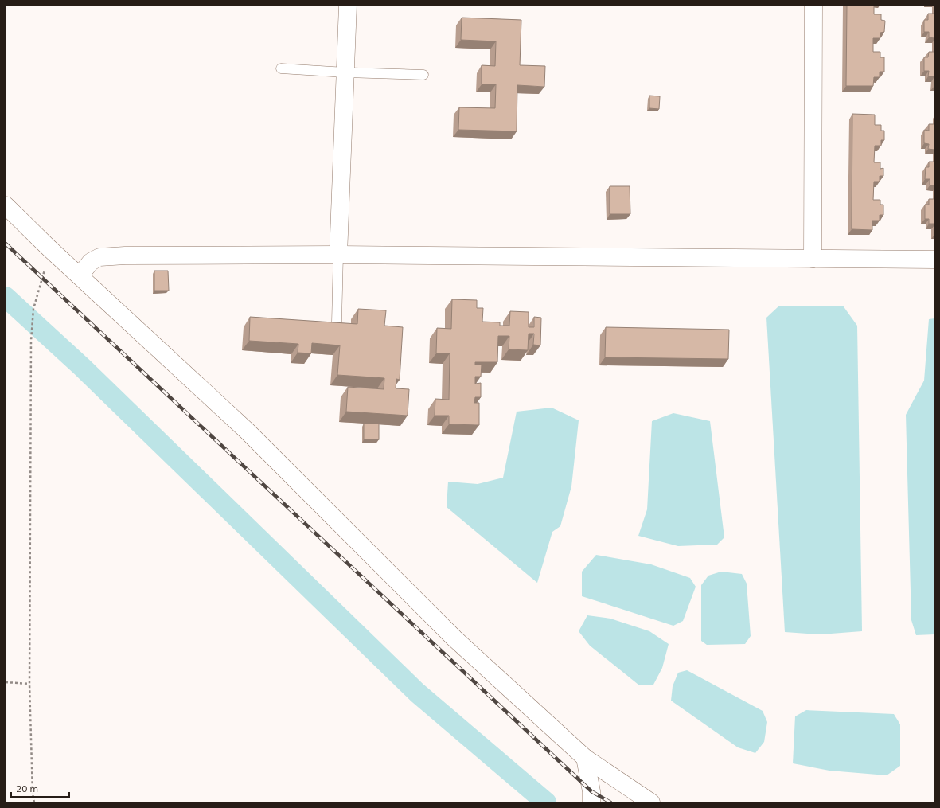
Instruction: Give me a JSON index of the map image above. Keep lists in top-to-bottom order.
{
  "scale_bar": "20 m"
}
